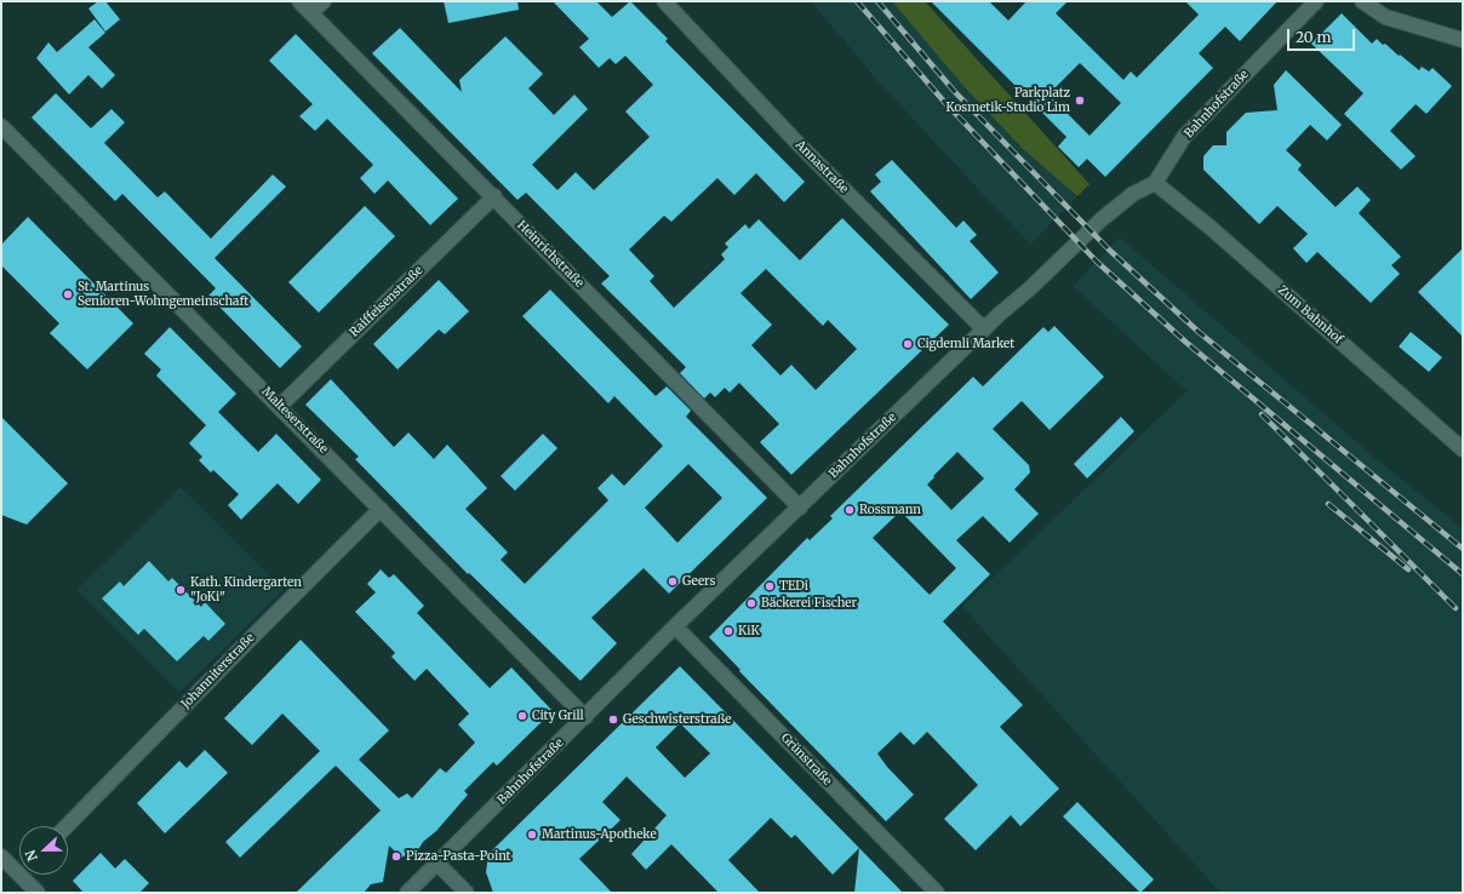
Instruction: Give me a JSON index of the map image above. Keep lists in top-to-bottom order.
{
  "streets": {
    "street": [
      "Bahnhofstraße",
      "Annastraße",
      "Heinrichstraße",
      "Raiffeisenstraße",
      "Zum Bahnhof",
      "Malteserstraße",
      "Johanniterstraße",
      "Grünstraße"
    ]
  },
  "crossings": [
    ["Bahnhofstraße", "Annastraße"],
    ["Bahnhofstraße", "Heinrichstraße"],
    ["Bahnhofstraße", "Zum Bahnhof"],
    ["Bahnhofstraße", "Malteserstraße"],
    ["Bahnhofstraße", "Grünstraße"],
    ["Heinrichstraße", "Raiffeisenstraße"],
    ["Raiffeisenstraße", "Malteserstraße"],
    ["Malteserstraße", "Johanniterstraße"]
  ],
  "places": [
    "Parkplatz Kosmetik-Studio Lim",
    "St. Martinus Senioren-Wohngemeinschaft",
    "Cigdemli Market",
    "Rossmann",
    "Geers",
    "TEDi",
    "Kath. Kindergarten \"JoKi\"",
    "Bäckerei Fischer",
    "KiK",
    "City Grill",
    "Geschwisterstraße",
    "Martinus-Apotheke",
    "Pizza-Pasta-Point"
  ],
  "scale_bar": "20 m",
  "north": "left"
}
